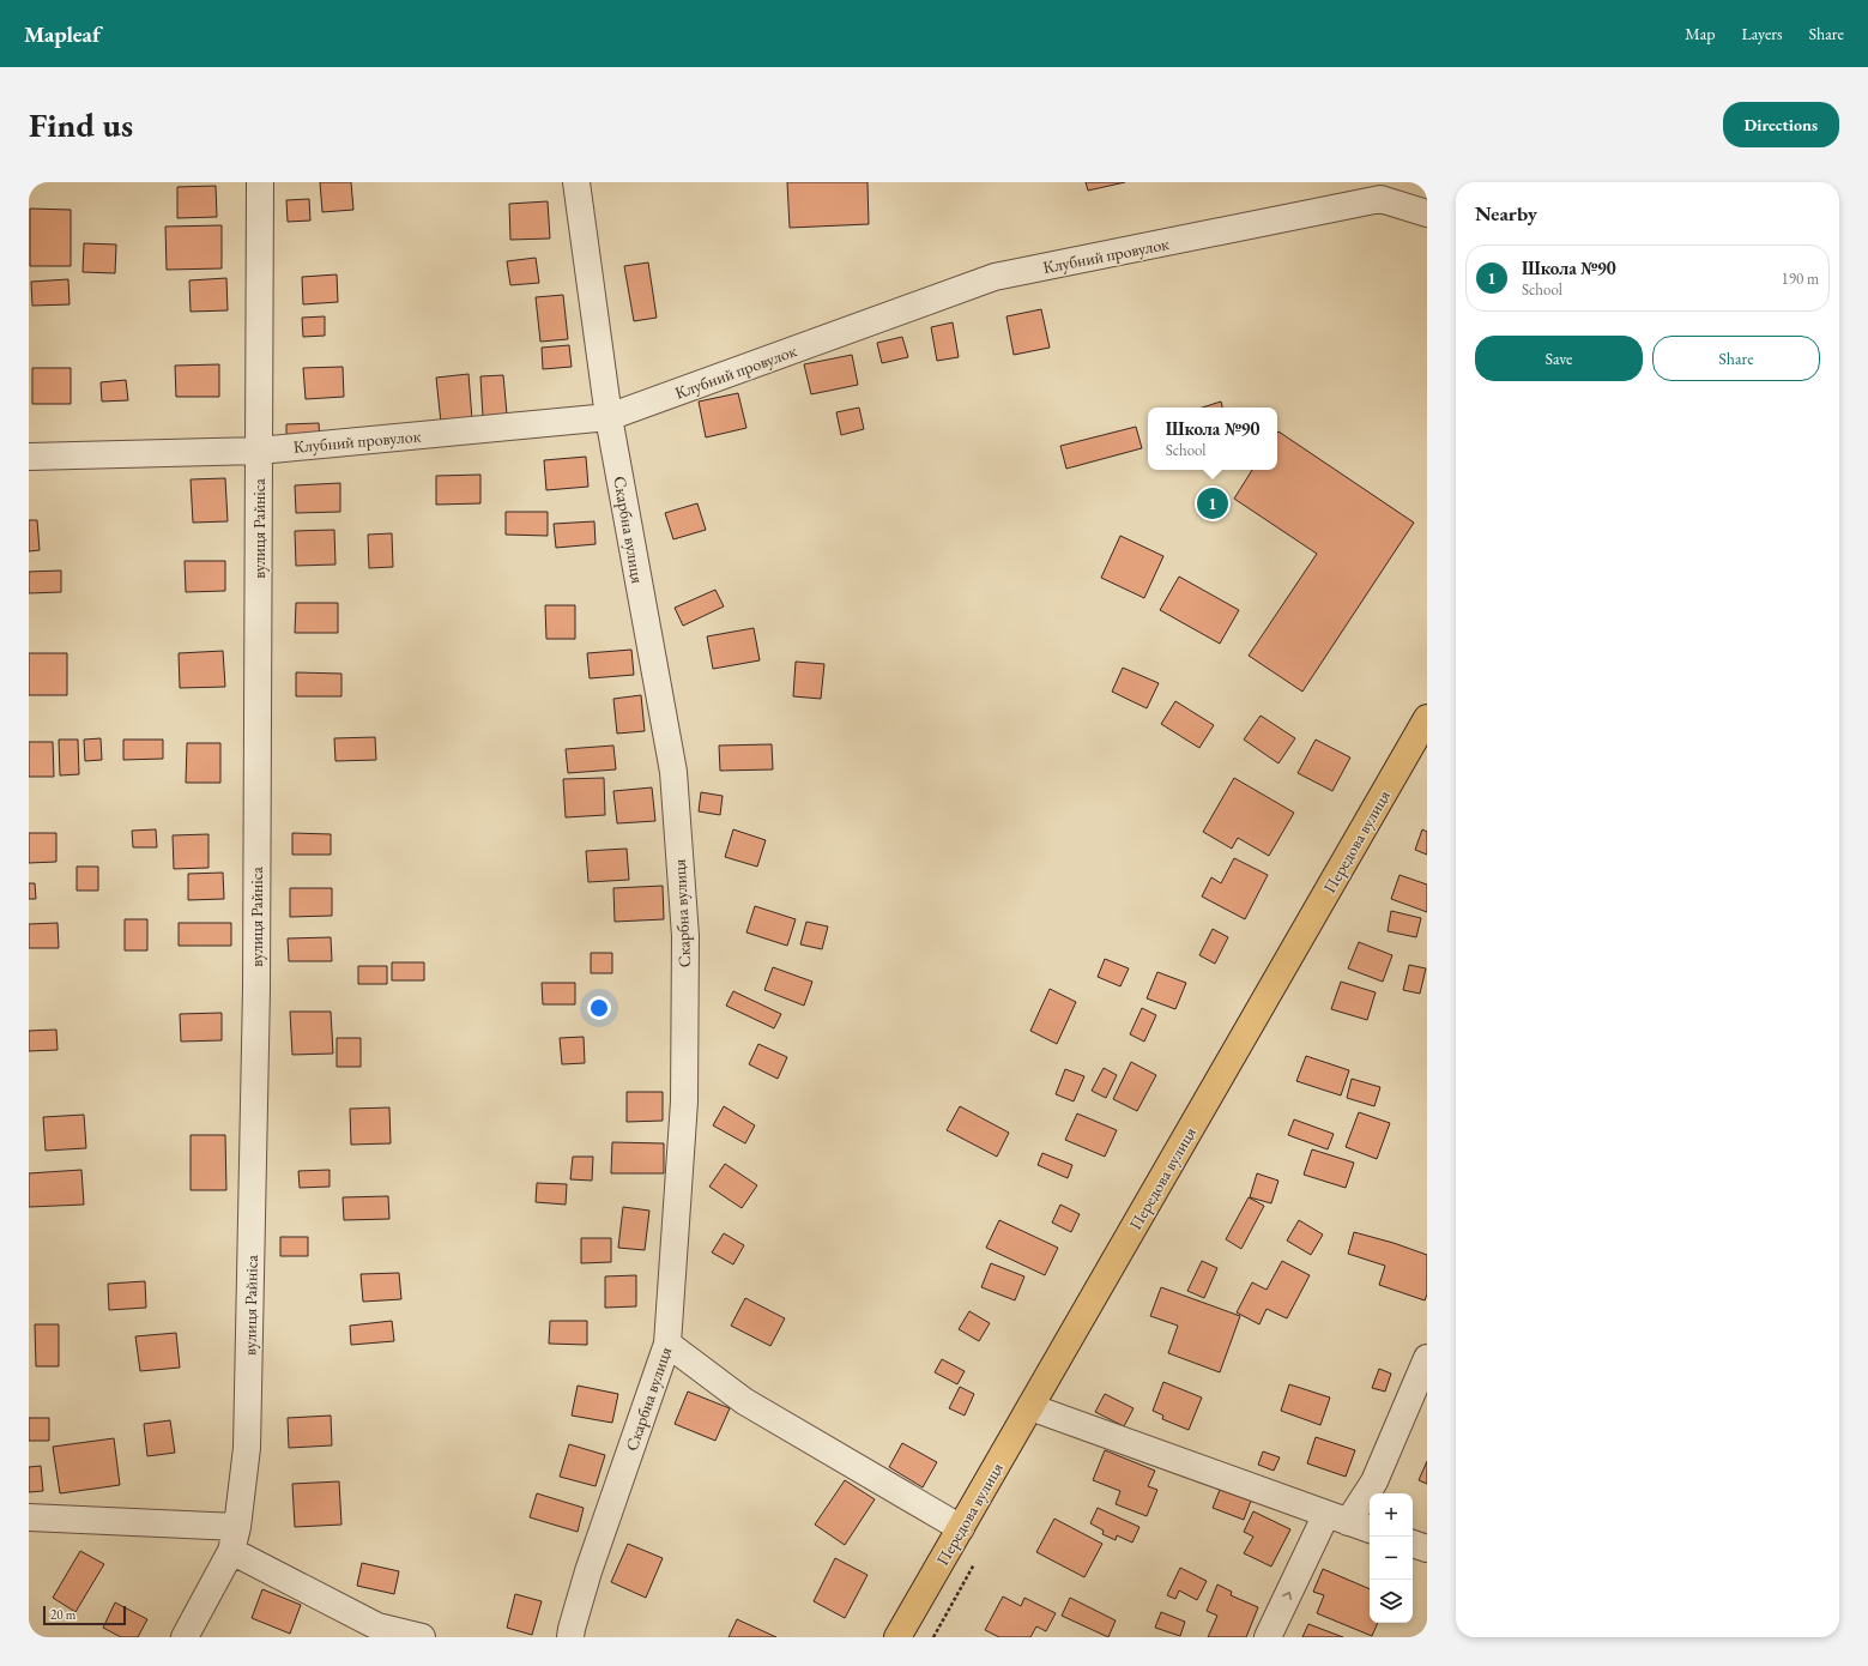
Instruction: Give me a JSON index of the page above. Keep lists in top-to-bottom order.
{
  "streets": {
    "main road": ["Передова вулиця"],
    "street": ["Клубний провулок", "вулиця Райніса", "Скарбна вулиця"]
  },
  "crossings": [
    ["Клубний провулок", "вулиця Райніса"],
    ["Клубний провулок", "Скарбна вулиця"]
  ],
  "scale_bar": "20 m",
  "page": {
    "header": "Mapleaf",
    "nav": ["Map", "Layers", "Share"],
    "buttons": [
      "Directions",
      ["Save", "Share"]
    ],
    "title": "Find us",
    "heading": "Nearby",
    "list": [
      {
        "mark": "1",
        "name": "Школа №90",
        "note": "School",
        "value": "190 m"
      }
    ],
    "popup": ["Школа №90", "School"],
    "pins": "1",
    "map_buttons": ["+", "−"],
    "scale": "20 m"
  }
}
